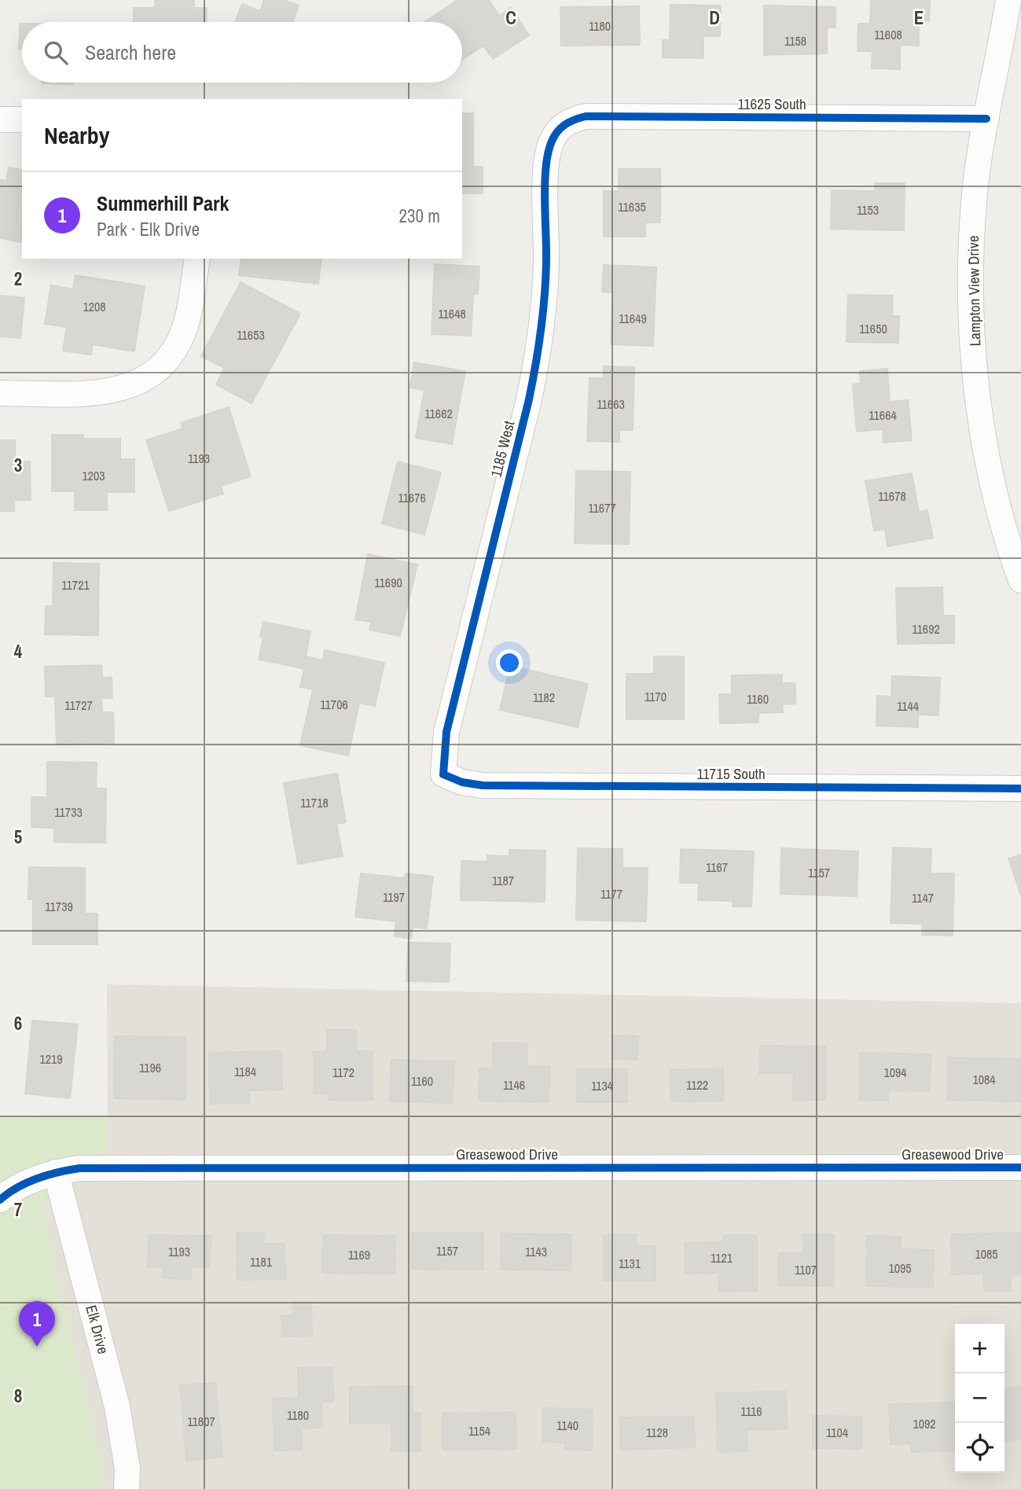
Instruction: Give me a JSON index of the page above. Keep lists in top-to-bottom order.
{
  "streets": {
    "street": [
      "11625 South",
      "Lampton View Drive",
      "1185 West",
      "11715 South",
      "Greasewood Drive",
      "Elk Drive"
    ]
  },
  "crossings": [
    ["11625 South", "Lampton View Drive"],
    ["11625 South", "1185 West"],
    ["1185 West", "11715 South"],
    ["Greasewood Drive", "Elk Drive"]
  ],
  "house_numbers": [
    "1180",
    "11608",
    "1158",
    "11635",
    "1153",
    "1208",
    "11648",
    "11649",
    "11650",
    "11653",
    "11663",
    "11662",
    "11664",
    "1193",
    "1203",
    "11678",
    "11676",
    "11677",
    "11690",
    "11721",
    "11692",
    "1170",
    "1182",
    "1160",
    "11706",
    "11727",
    "1144",
    "11718",
    "11733",
    "1167",
    "1157",
    "1187",
    "1177",
    "1197",
    "1147",
    "11739",
    "1219",
    "1196",
    "1184",
    "1172",
    "1094",
    "1084",
    "1160",
    "1146",
    "1122",
    "1134",
    "1157",
    "1193",
    "1143",
    "1085",
    "1169",
    "1121",
    "1181",
    "1131",
    "1095",
    "1107",
    "1116",
    "1180",
    "11807",
    "1092",
    "1140",
    "1154",
    "1128",
    "1104"
  ],
  "page": {
    "search": "Search here",
    "heading": "Nearby",
    "list": [
      {
        "mark": "1",
        "name": "Summerhill Park",
        "note": "Park · Elk Drive",
        "value": "230 m"
      }
    ],
    "pins": "1",
    "map_buttons": ["+", "−"]
  },
  "grid": {
    "columns": ["C", "D", "E"],
    "rows": [
      "2",
      "3",
      "4",
      "5",
      "6",
      "7",
      "8"
    ]
  }
}
